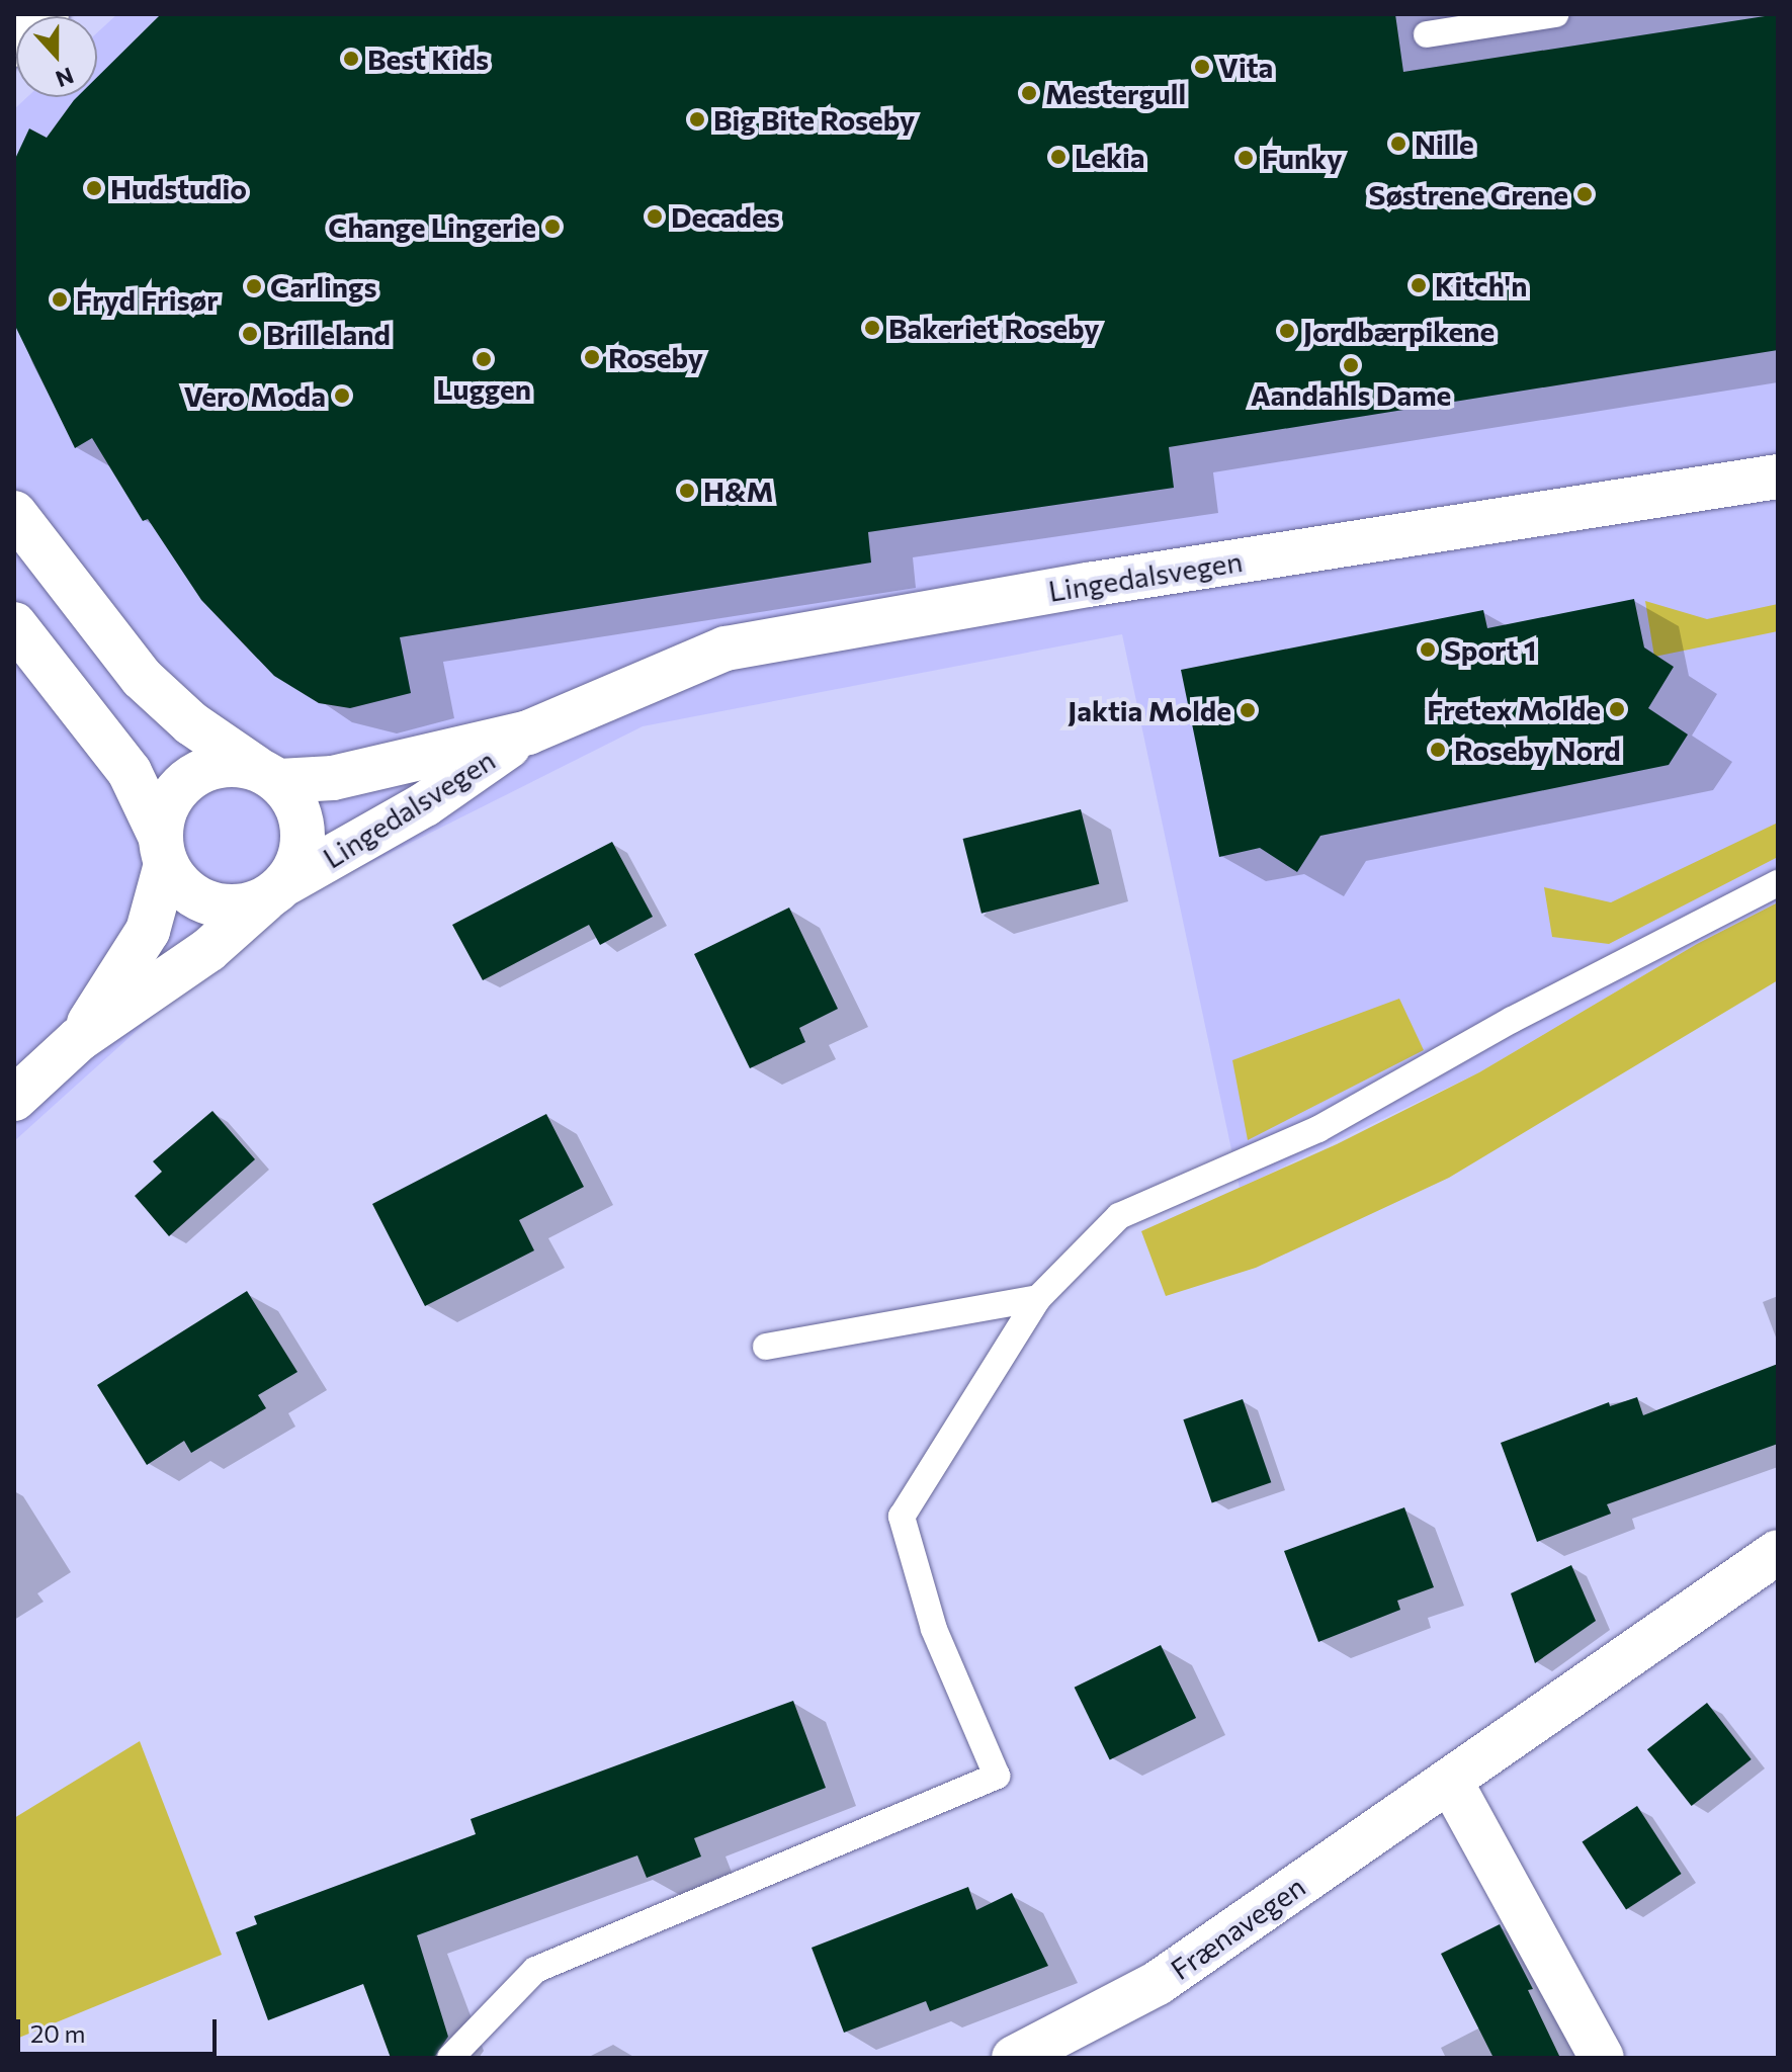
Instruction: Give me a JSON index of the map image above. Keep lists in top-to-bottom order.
{
  "streets": {
    "street": ["Lingedalsvegen", "Frænavegen"]
  },
  "places": [
    "Best Kids",
    "Vita",
    "Mestergull",
    "Big Bite Roseby",
    "Nille",
    "Lekia",
    "Funky",
    "Hudstudio",
    "Søstrene Grene",
    "Decades",
    "Change Lingerie",
    "Kitch'n",
    "Carlings",
    "Fryd Frisør",
    "Bakeriet Roseby",
    "Jordbærpikene",
    "Brilleland",
    "Roseby",
    "Luggen",
    "Aandahls Dame",
    "Vero Moda",
    "H&M",
    "Sport 1",
    "Fretex Molde",
    "Jaktia Molde",
    "Roseby Nord"
  ],
  "scale_bar": "20 m",
  "north": "bottom"
}
